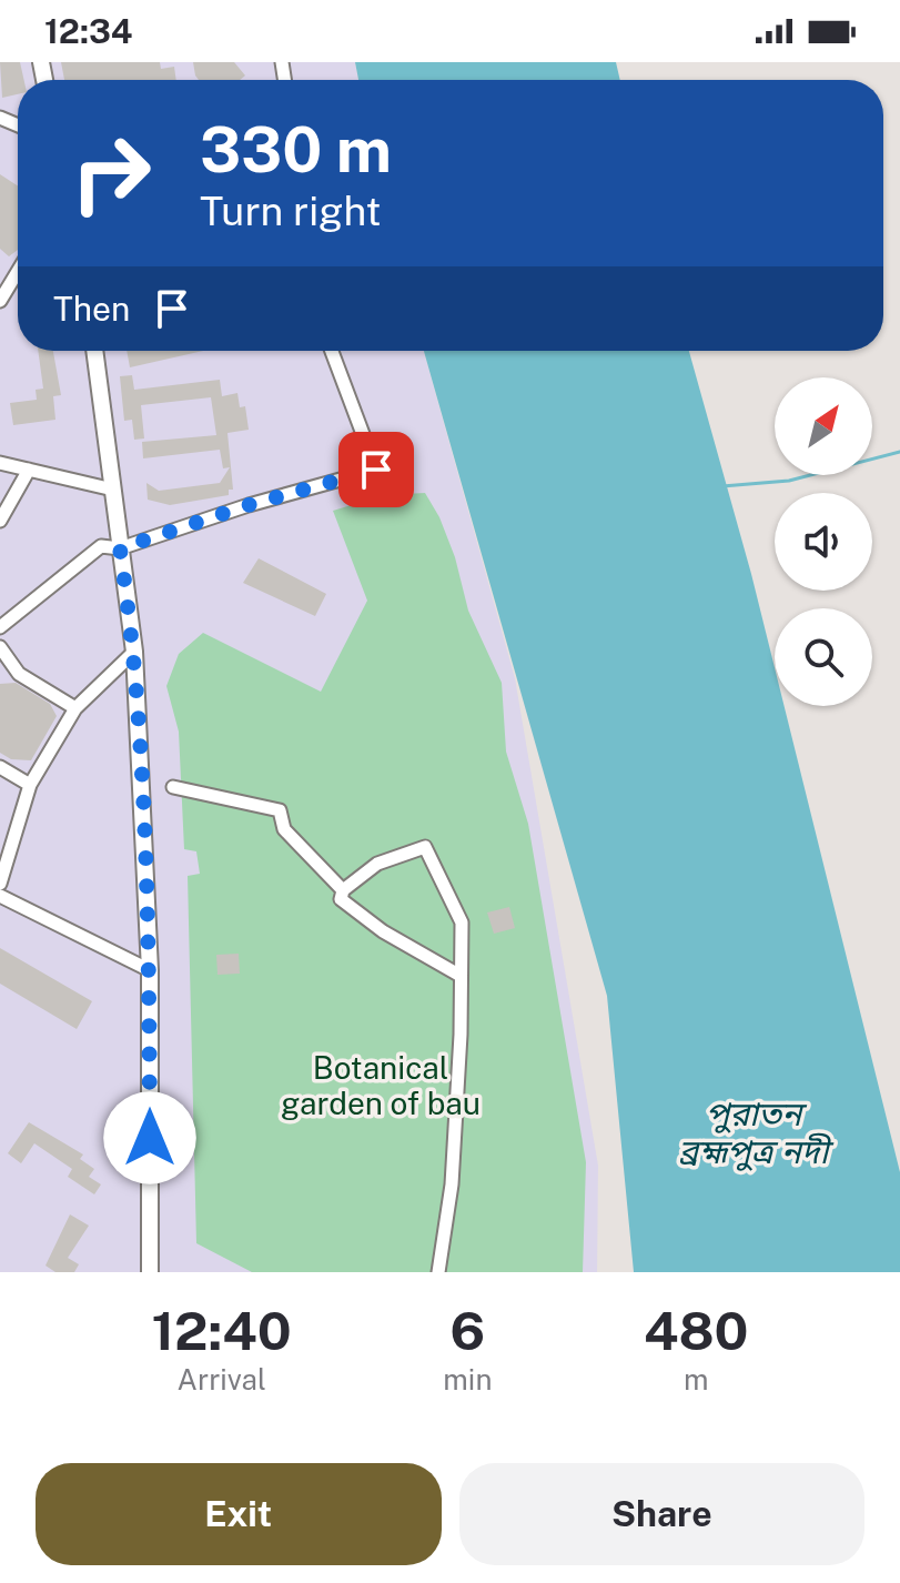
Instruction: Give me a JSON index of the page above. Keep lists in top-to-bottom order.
{
  "water": ["পুরাতন ব্রহ্মপুত্র নদী"],
  "parks": ["Botanical garden of bau"],
  "north": "top right",
  "page": {
    "status": "12:34",
    "turn": ["330 m", "Turn right"],
    "then": "Then",
    "eta": [
      "12:40",
      "Arrival",
      "6",
      "min",
      "480",
      "m"
    ],
    "buttons": ["Exit", "Share"]
  }
}
